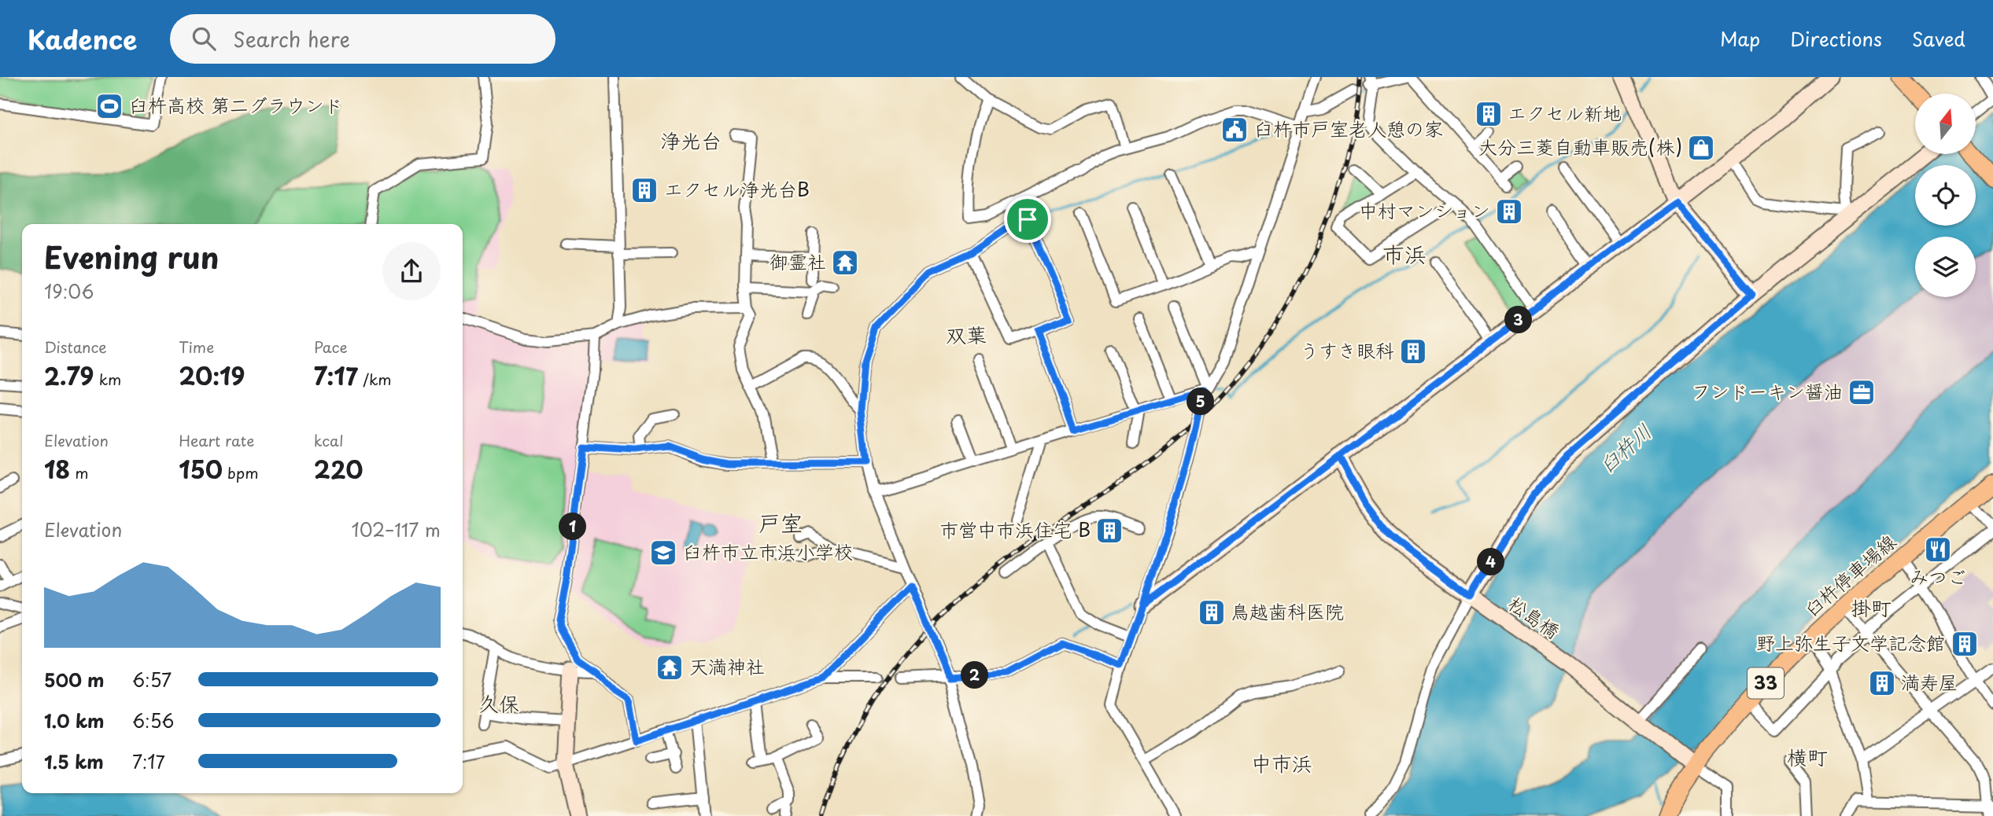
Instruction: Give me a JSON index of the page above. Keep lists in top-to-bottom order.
{
  "streets": {
    "main road": ["臼杵停車場線", "33"],
    "street": ["松島橋"]
  },
  "crossings": [
    ["臼杵停車場線", "松島橋"]
  ],
  "districts": [
    "浄光台",
    "市浜",
    "双葉",
    "戸室",
    "掛町",
    "久保",
    "横町",
    "中市浜"
  ],
  "water": ["臼杵川"],
  "places": {
    "sports": ["臼杵高校 第二グラウンド"],
    "building": [
      "エクセル新地",
      "エクセル浄光台B",
      "中村マンション",
      "うすき眼科",
      "市営中市浜住宅 B",
      "鳥越歯科医院",
      "野上弥生子文学記念館",
      "満寿屋"
    ],
    "public building": ["臼杵市戸室老人憩の家"],
    "shop": ["大分三菱自動車販売(株)"],
    "temple": ["御霊社", "天満神社"],
    "office": ["フンドーキン醤油"],
    "restaurant": ["みつご"],
    "school or university": ["臼杵市立市浜小学校"]
  },
  "north": "top",
  "page": {
    "header": "Kadence",
    "search": "Search here",
    "nav": ["Map", "Directions", "Saved"],
    "heading": ["Evening run", "19:06"],
    "pins": [
      "3",
      "5",
      "1",
      "4",
      "2"
    ],
    "stats": [
      ["Distance", "2.79 km"],
      ["Time", "20:19"],
      ["Pace", "7:17 /km"],
      ["Elevation", "18 m"],
      ["Heart rate", "150 bpm"],
      ["kcal", "220"]
    ],
    "chart": ["Elevation", "102–117 m"],
    "list": [
      {
        "name": "500 m",
        "note": "6:57"
      },
      {
        "name": "1.0 km",
        "note": "6:56"
      },
      {
        "name": "1.5 km",
        "note": "7:17"
      }
    ]
  }
}
